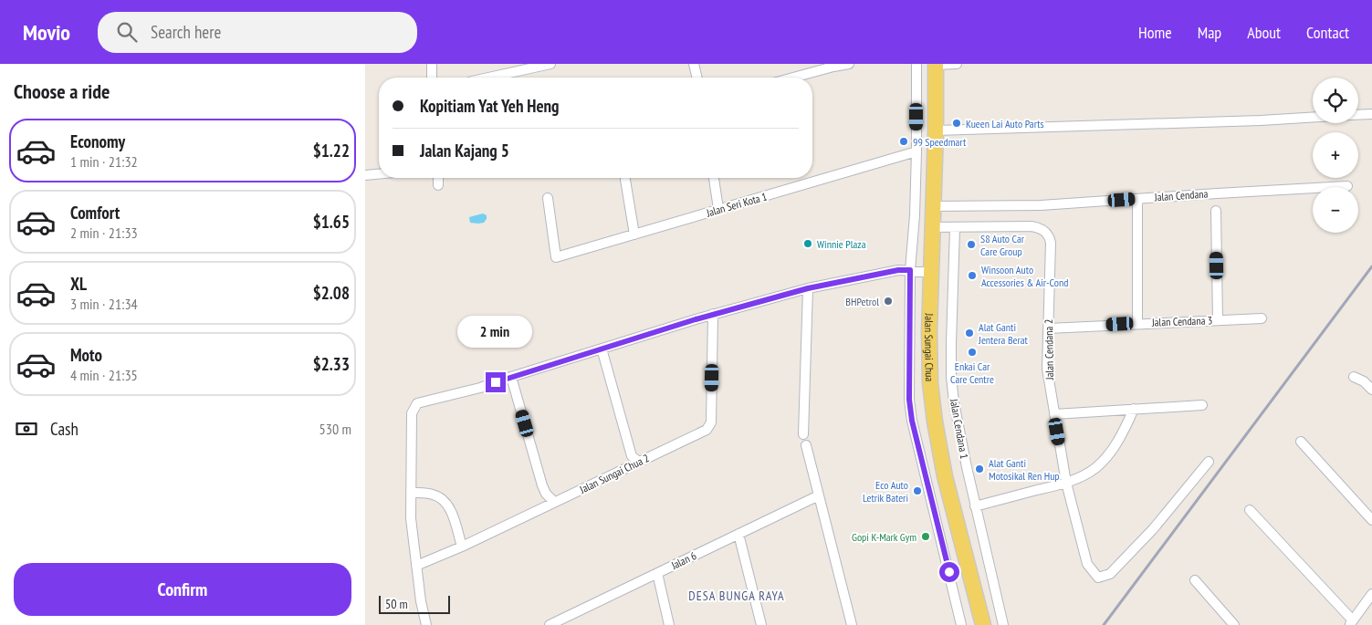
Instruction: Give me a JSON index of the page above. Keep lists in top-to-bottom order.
{
  "streets": {
    "main road": ["Jalan Sungai Chua"],
    "street": [
      "Jalan Cendana",
      "Jalan Seri Kota 1",
      "Jalan Cendana 3",
      "Jalan Cendana 2",
      "Jalan Cendana 1",
      "Jalan Sungai Chua 2",
      "Jalan 6"
    ]
  },
  "crossings": [
    ["Jalan Cendana", "Jalan Sungai Chua"],
    ["Jalan Cendana 3", "Jalan Cendana 2"],
    ["Jalan Cendana 2", "Jalan Cendana 1"]
  ],
  "districts": ["DESA BUNGA RAYA"],
  "places": [
    "Kueen Lai Auto Parts",
    "99 Speedmart",
    "Winnie Plaza",
    "S8 Auto Car Care Group",
    "Winsoon Auto Accessories & Air-Cond",
    "BHPetrol",
    "Alat Ganti Jentera Berat",
    "Enkai Car Care Centre",
    "Alat Ganti Motosikal Ren Hup",
    "Eco Auto Letrik Bateri",
    "Gopi K-Mark Gym"
  ],
  "scale_bar": "50 m",
  "page": {
    "header": "Movio",
    "search": "Search here",
    "nav": [
      "Home",
      "Map",
      "About",
      "Contact"
    ],
    "heading": "Choose a ride",
    "map_buttons": ["+", "−"],
    "banner": ["Kopitiam Yat Yeh Heng", "Jalan Kajang 5"],
    "list": [
      {
        "name": "Economy",
        "note": "1 min · 21:32",
        "value": "$1.22"
      },
      {
        "name": "Comfort",
        "note": "2 min · 21:33",
        "value": "$1.65"
      },
      {
        "name": "XL",
        "note": "3 min · 21:34",
        "value": "$2.08"
      },
      {
        "name": "Moto",
        "note": "4 min · 21:35",
        "value": "$2.33"
      }
    ],
    "bubble": "2 min",
    "pay": ["Cash", "530 m"],
    "buttons": "Confirm",
    "scale": "50 m"
  }
}
